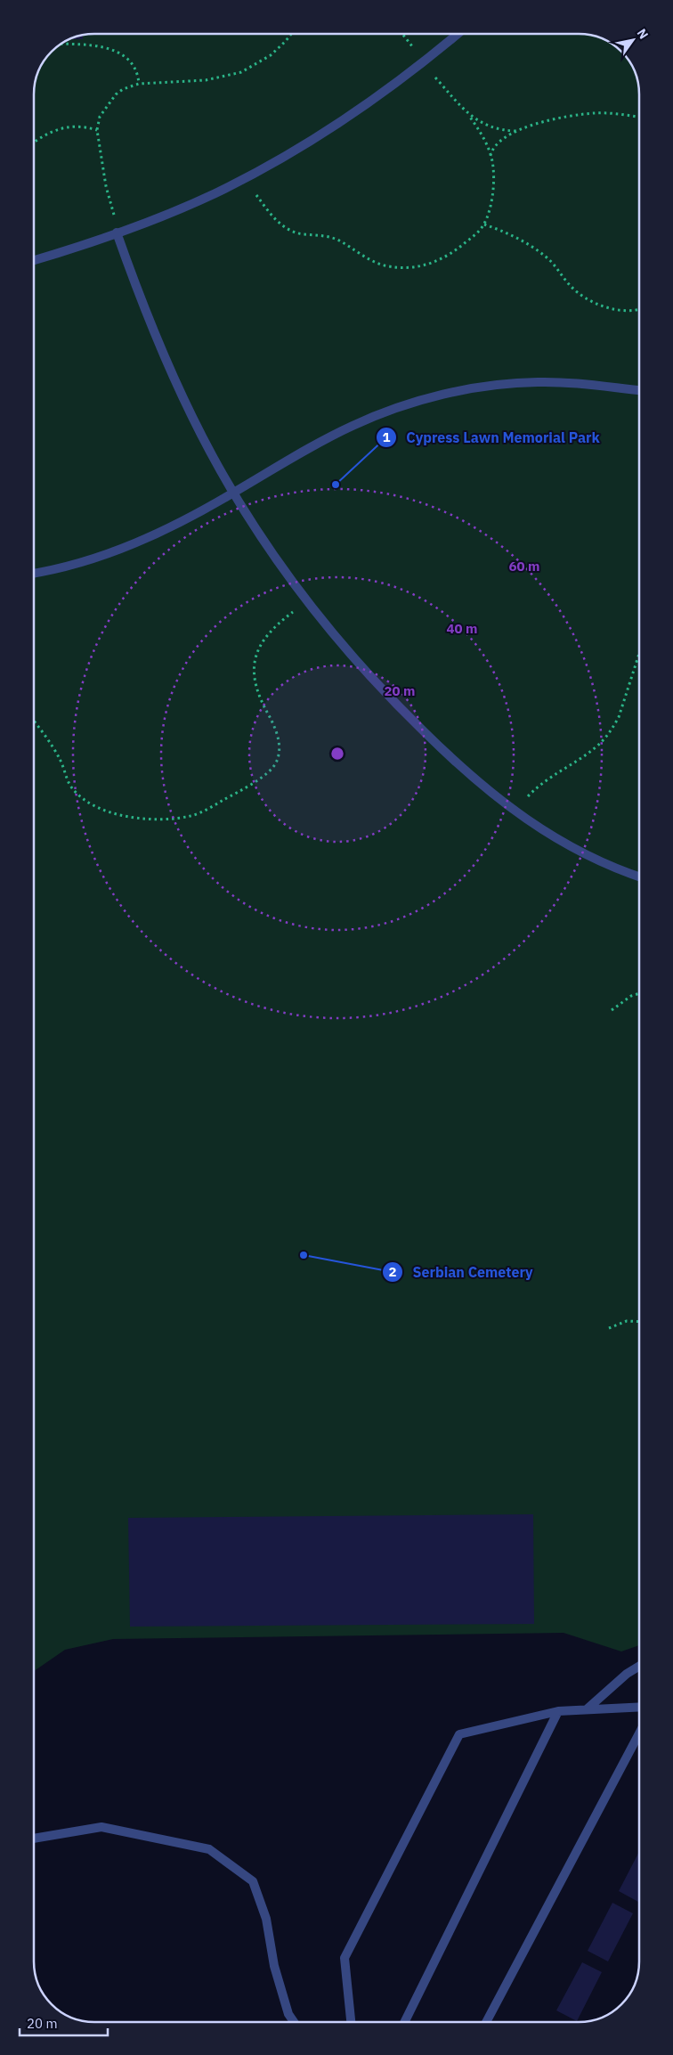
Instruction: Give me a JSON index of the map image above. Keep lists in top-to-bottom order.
{
  "places": ["Cypress Lawn Memorial Park", "Serbian Cemetery"],
  "scale_bar": "20 m",
  "north": "top right",
  "rings": ["60 m", "40 m", "20 m"]
}
